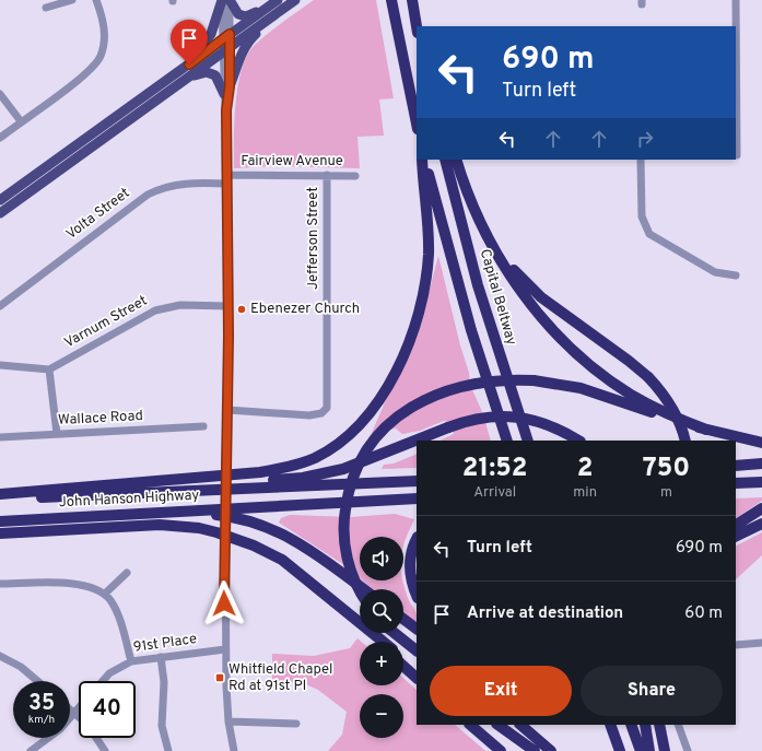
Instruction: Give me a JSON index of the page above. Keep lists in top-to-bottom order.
{
  "streets": {
    "highway": ["Capital Beltway", "John Hanson Highway"],
    "street": [
      "Fairview Avenue",
      "Volta Street",
      "Jefferson Street",
      "Varnum Street",
      "Wallace Road",
      "91st Place"
    ]
  },
  "crossings": [
    ["Fairview Avenue", "Jefferson Street"]
  ],
  "places": {
    "other": ["Ebenezer Church"],
    "transit": ["Whitfield Chapel Rd at 91st Pl"]
  },
  "page": {
    "turn": ["690 m", "Turn left"],
    "eta": [
      "21:52",
      "Arrival",
      "2",
      "min",
      "750",
      "m"
    ],
    "list": [
      {
        "name": "Turn left",
        "value": "690 m"
      },
      {
        "name": "Arrive at destination",
        "value": "60 m"
      }
    ],
    "map_buttons": ["+", "−"],
    "buttons": ["Exit", "Share"],
    "speed": "35 km/h",
    "limit": "40"
  }
}
